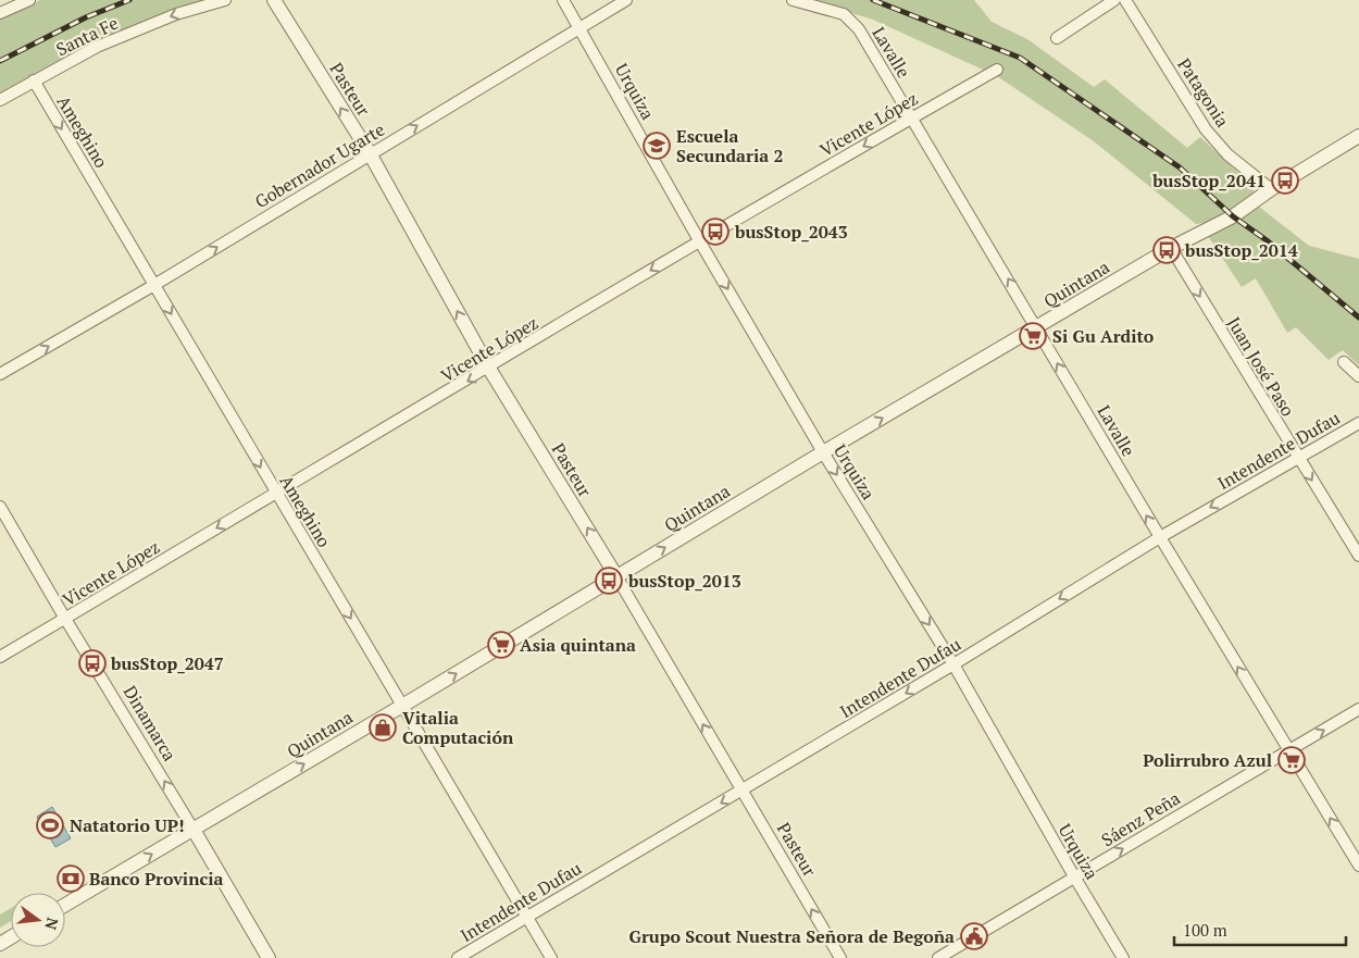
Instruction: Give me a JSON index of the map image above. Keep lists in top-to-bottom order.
{
  "streets": {
    "street": [
      "Santa Fe",
      "Lavalle",
      "Pasteur",
      "Urquiza",
      "Patagonia",
      "Vicente López",
      "Ameghino",
      "Gobernador Ugarte",
      "Quintana",
      "Juan José Paso",
      "Intendente Dufau",
      "Dinamarca",
      "Sáenz Peña"
    ]
  },
  "crossings": [
    ["Santa Fe", "Ameghino"],
    ["Lavalle", "Vicente López"],
    ["Lavalle", "Quintana"],
    ["Lavalle", "Intendente Dufau"],
    ["Lavalle", "Sáenz Peña"],
    ["Pasteur", "Vicente López"],
    ["Pasteur", "Gobernador Ugarte"],
    ["Pasteur", "Quintana"],
    ["Pasteur", "Intendente Dufau"],
    ["Urquiza", "Vicente López"],
    ["Urquiza", "Gobernador Ugarte"],
    ["Urquiza", "Quintana"],
    ["Urquiza", "Intendente Dufau"],
    ["Urquiza", "Sáenz Peña"],
    ["Patagonia", "Quintana"],
    ["Vicente López", "Ameghino"],
    ["Vicente López", "Dinamarca"],
    ["Ameghino", "Gobernador Ugarte"],
    ["Ameghino", "Quintana"],
    ["Ameghino", "Intendente Dufau"],
    ["Quintana", "Juan José Paso"],
    ["Quintana", "Dinamarca"],
    ["Juan José Paso", "Intendente Dufau"]
  ],
  "one_way": [
    "Santa Fe",
    "Lavalle",
    "Pasteur",
    "Urquiza",
    "Vicente López",
    "Ameghino",
    "Gobernador Ugarte",
    "Quintana",
    "Juan José Paso",
    "Intendente Dufau",
    "Dinamarca",
    "Sáenz Peña"
  ],
  "places": {
    "school or university": ["Escuela Secundaria 2"],
    "bus stop": [
      "busStop_2041",
      "busStop_2043",
      "busStop_2014",
      "busStop_2013",
      "busStop_2047"
    ],
    "supermarket": ["Si Gu Ardito", "Asia quintana", "Polirrubro Azul"],
    "shop": ["Vitalia Computación"],
    "sports": ["Natatorio UP!"],
    "bank": ["Banco Provincia"],
    "public building": ["Grupo Scout Nuestra Señora de Begoña"]
  },
  "scale_bar": "100 m",
  "north": "right"
}
